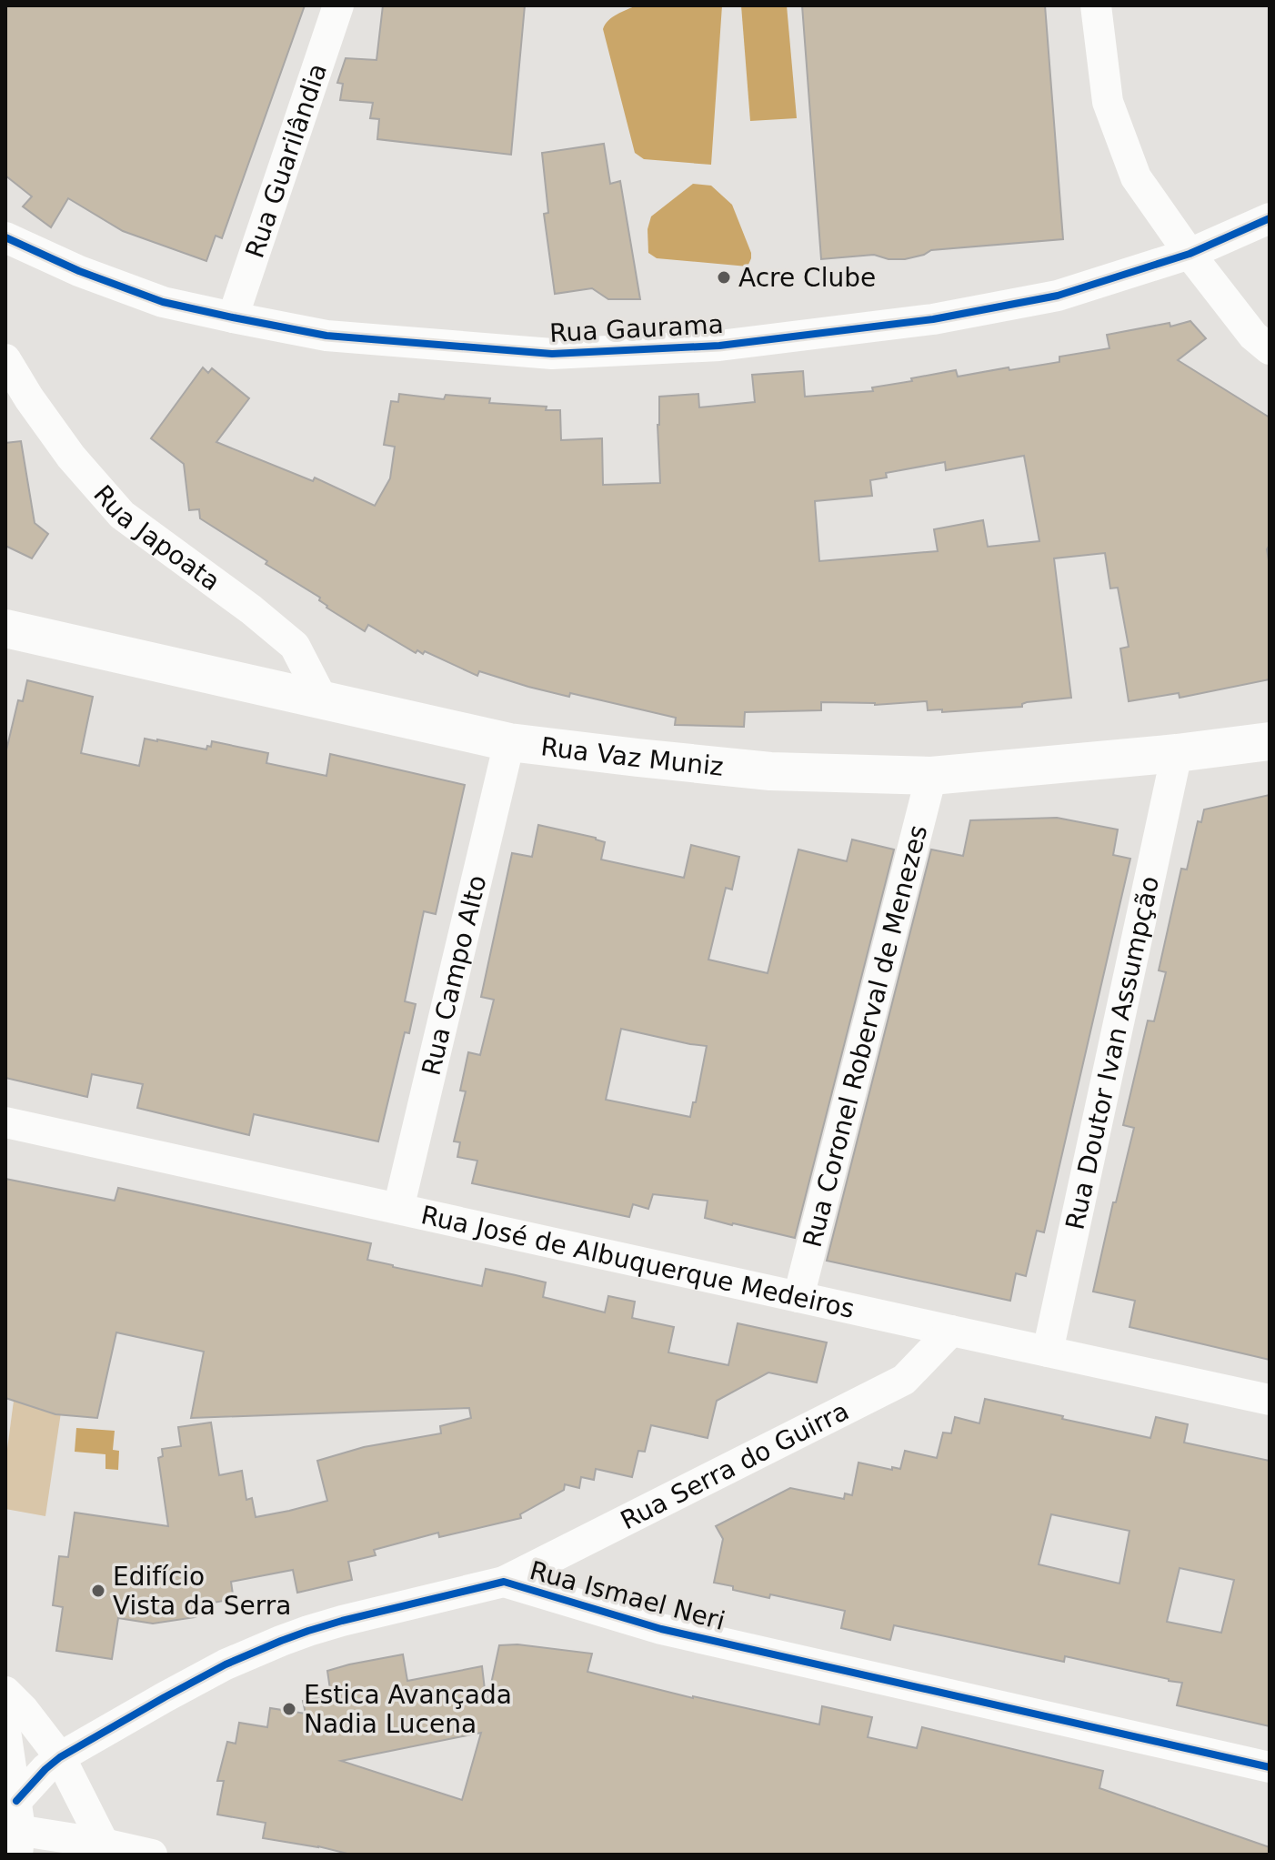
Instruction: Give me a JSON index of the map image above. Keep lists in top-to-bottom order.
{
  "streets": {
    "street": [
      "Rua Guarilândia",
      "Rua Gaurama",
      "Rua Japoata",
      "Rua Vaz Muniz",
      "Rua Campo Alto",
      "Rua Coronel Roberval de Menezes",
      "Rua Doutor Ivan Assumpção",
      "Rua José de Albuquerque Medeiros",
      "Rua Serra do Guirra",
      "Rua Ismael Neri"
    ]
  },
  "crossings": [
    ["Rua Guarilândia", "Rua Gaurama"],
    ["Rua Japoata", "Rua Vaz Muniz"],
    ["Rua Vaz Muniz", "Rua Campo Alto"],
    ["Rua Vaz Muniz", "Rua Coronel Roberval de Menezes"],
    ["Rua Vaz Muniz", "Rua Doutor Ivan Assumpção"],
    ["Rua Campo Alto", "Rua José de Albuquerque Medeiros"],
    ["Rua Coronel Roberval de Menezes", "Rua José de Albuquerque Medeiros"],
    ["Rua Doutor Ivan Assumpção", "Rua José de Albuquerque Medeiros"],
    ["Rua José de Albuquerque Medeiros", "Rua Serra do Guirra"],
    ["Rua Serra do Guirra", "Rua Ismael Neri"]
  ],
  "places": ["Acre Clube", "Edifício Vista da Serra", "Estica Avançada Nadia Lucena"]
}
